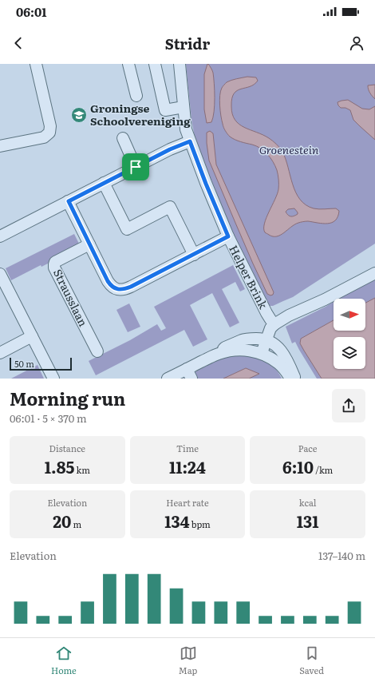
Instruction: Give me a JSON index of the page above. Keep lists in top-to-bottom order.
{
  "streets": {
    "street": ["Helper Brink", "Strausslaan"]
  },
  "parks": ["Groenestein"],
  "places": {
    "school or university": ["Groningse Schoolvereniging"]
  },
  "scale_bar": "50 m",
  "north": "right",
  "page": {
    "status": "06:01",
    "header": "Stridr",
    "scale": "50 m",
    "heading": ["Morning run", "06:01 · 5 × 370 m"],
    "stats": [
      ["Distance", "1.85 km"],
      ["Time", "11:24"],
      ["Pace", "6:10 /km"],
      ["Elevation", "20 m"],
      ["Heart rate", "134 bpm"],
      ["kcal", "131"]
    ],
    "chart": ["Elevation", "137–140 m"],
    "tabs": ["Home", "Map", "Saved"]
  }
}
